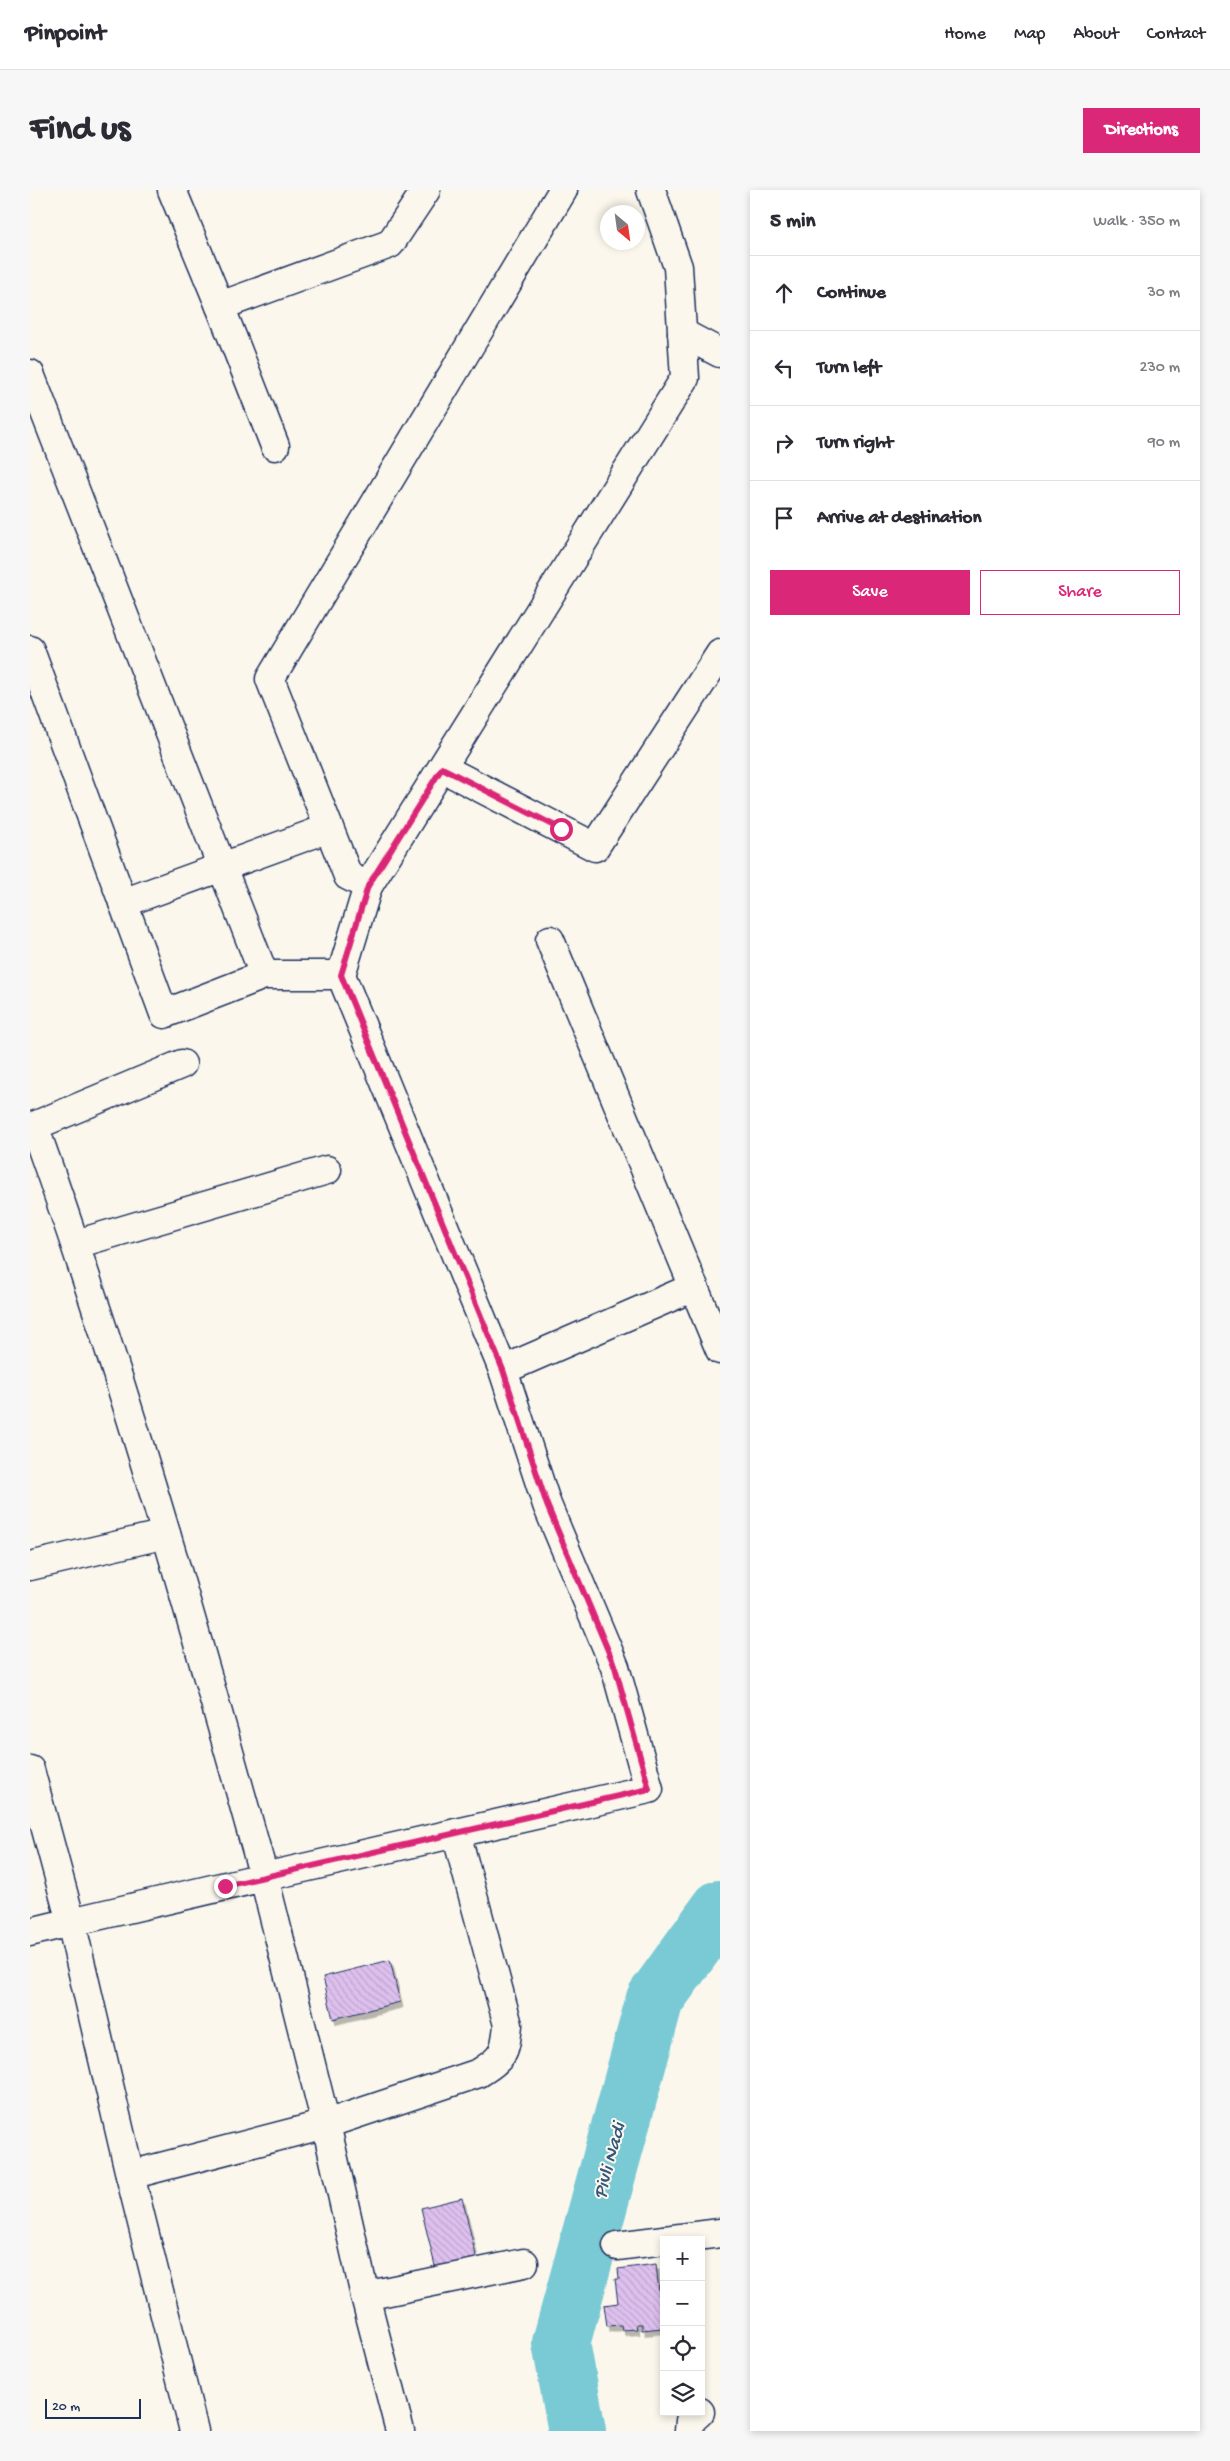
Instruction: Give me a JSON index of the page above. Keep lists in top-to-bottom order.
{
  "water": ["Pivli Nadi"],
  "scale_bar": "20 m",
  "north": "bottom right",
  "page": {
    "header": "Pinpoint",
    "nav": [
      "Home",
      "Map",
      "About",
      "Contact"
    ],
    "buttons": [
      "Directions",
      ["Save", "Share"]
    ],
    "title": "Find us",
    "heading": ["5 min", "Walk · 350 m"],
    "list": [
      ["Continue", "30 m"],
      ["Turn left", "230 m"],
      ["Turn right", "90 m"],
      "Arrive at destination"
    ],
    "map_buttons": ["+", "−"],
    "scale": "20 m"
  }
}
